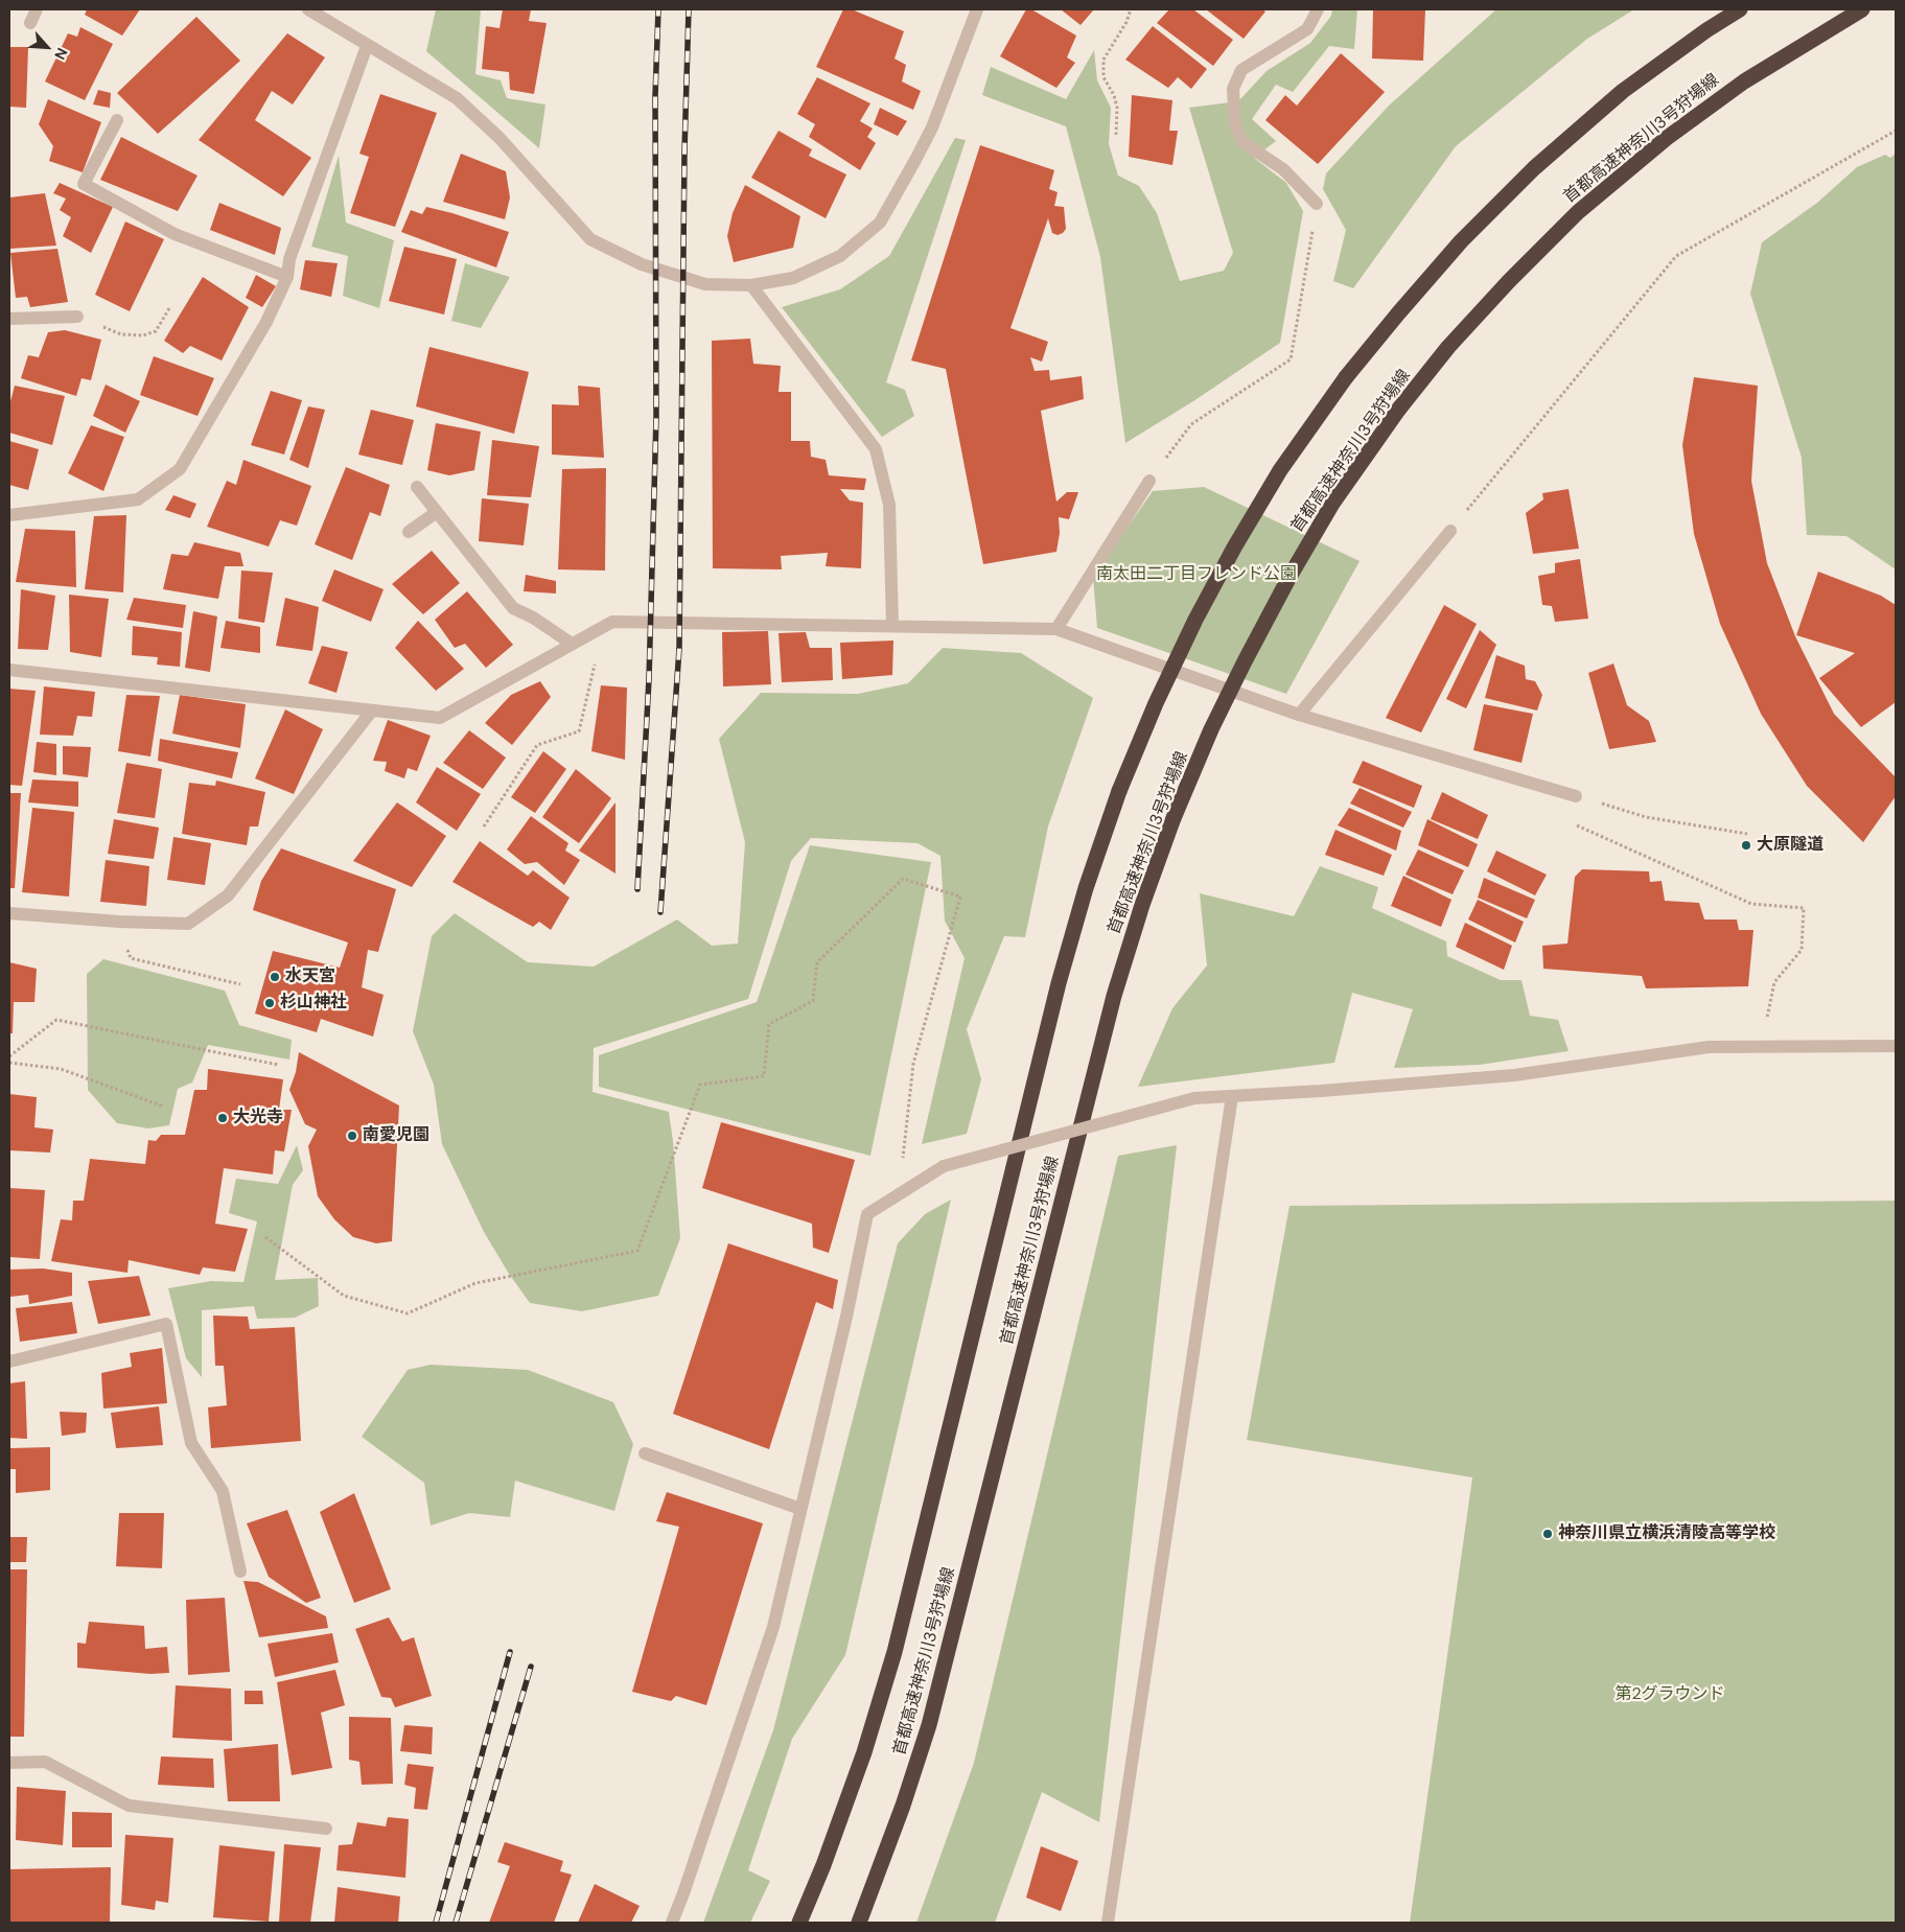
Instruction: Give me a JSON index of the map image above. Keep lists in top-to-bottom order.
{
  "streets": {
    "highway": ["首都高速神奈川3号狩場線"]
  },
  "parks": ["南太田二丁目フレンド公園", "第2グラウンド"],
  "places": [
    "大原隧道",
    "水天宮",
    "杉山神社",
    "大光寺",
    "南愛児園",
    "神奈川県立横浜清陵高等学校"
  ],
  "north": "bottom right"
}
